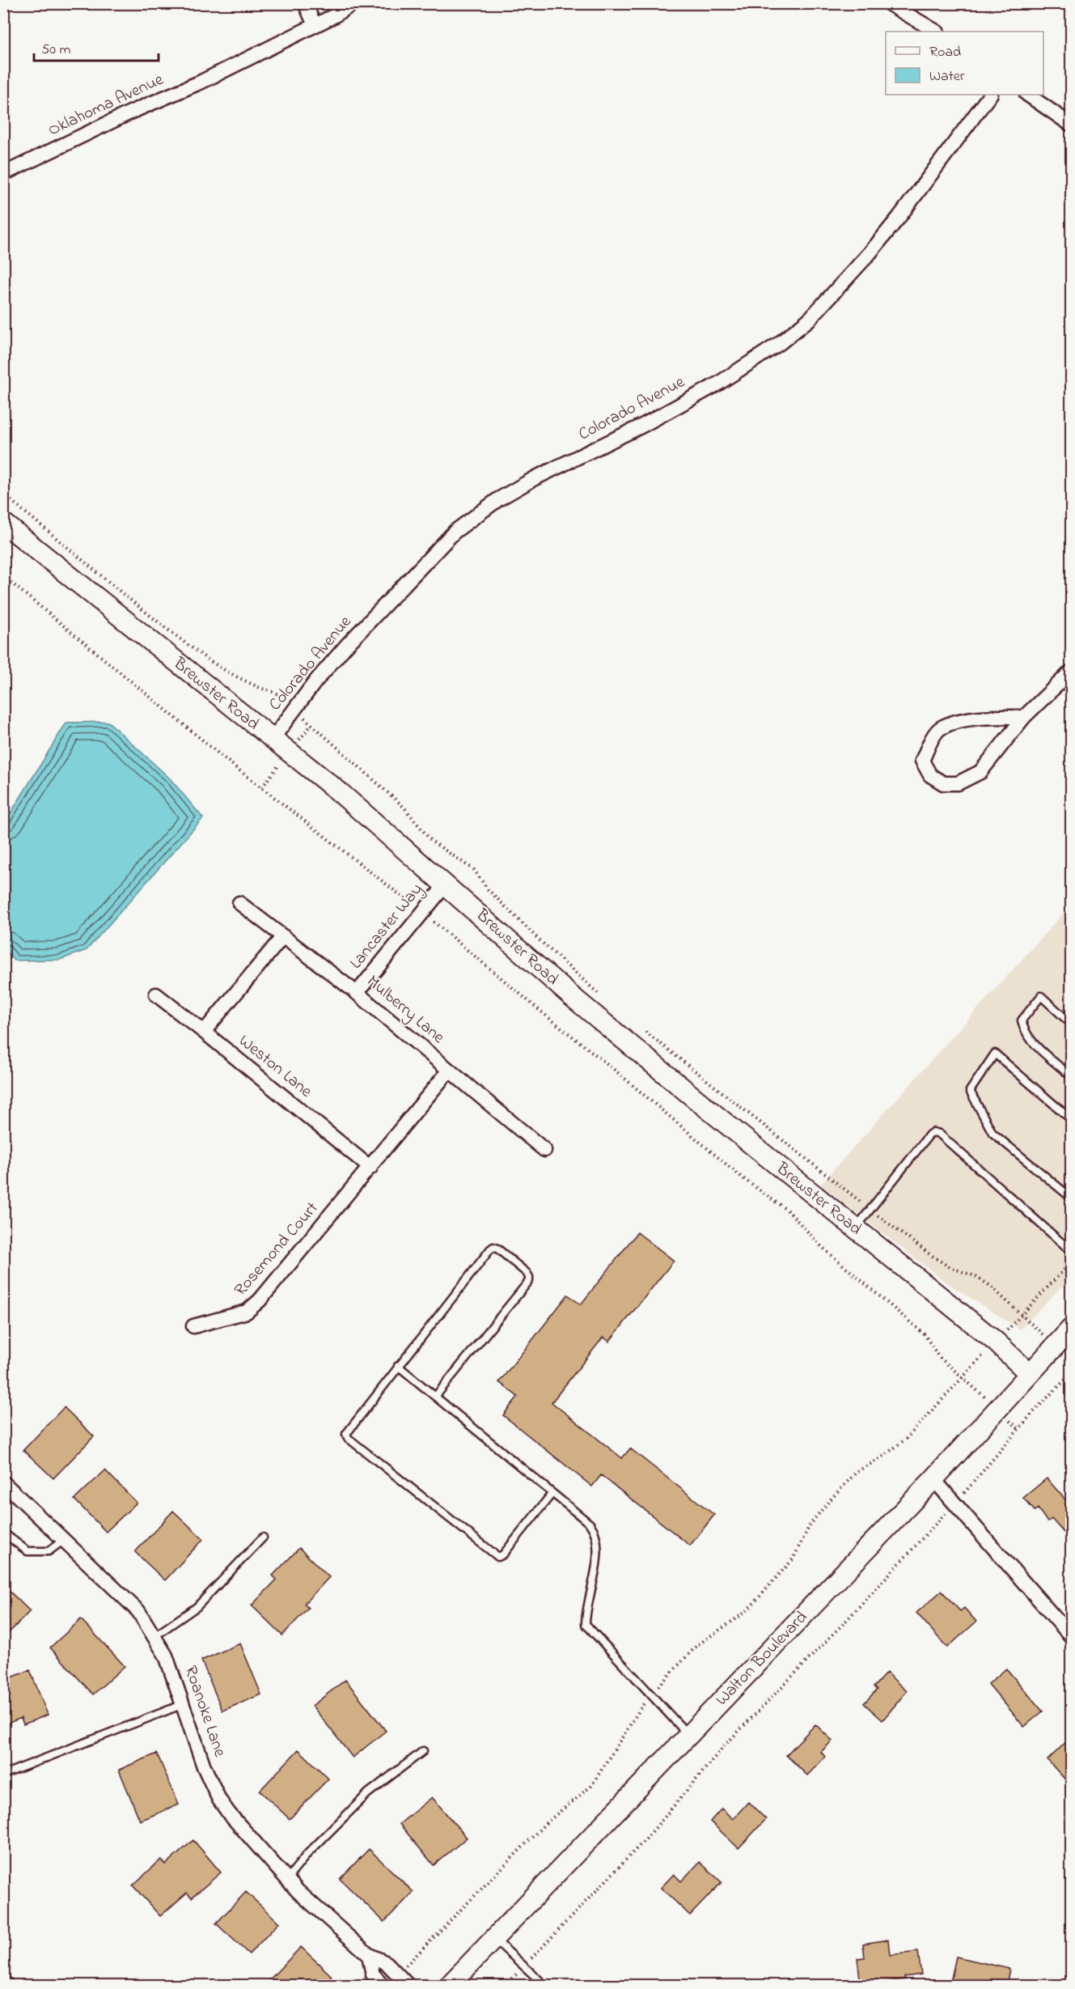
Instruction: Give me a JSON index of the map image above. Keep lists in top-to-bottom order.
{
  "streets": {
    "street": [
      "Oklahoma Avenue",
      "Colorado Avenue",
      "Brewster Road",
      "Lancaster Way",
      "Mulberry Lane",
      "Weston Lane",
      "Rosemond Court",
      "Walton Boulevard",
      "Roanoke Lane"
    ]
  },
  "crossings": [
    ["Colorado Avenue", "Brewster Road"],
    ["Brewster Road", "Lancaster Way"],
    ["Brewster Road", "Walton Boulevard"],
    ["Lancaster Way", "Mulberry Lane"],
    ["Mulberry Lane", "Rosemond Court"],
    ["Weston Lane", "Rosemond Court"]
  ],
  "legend": ["Road", "Water"],
  "scale_bar": "50 m"
}
